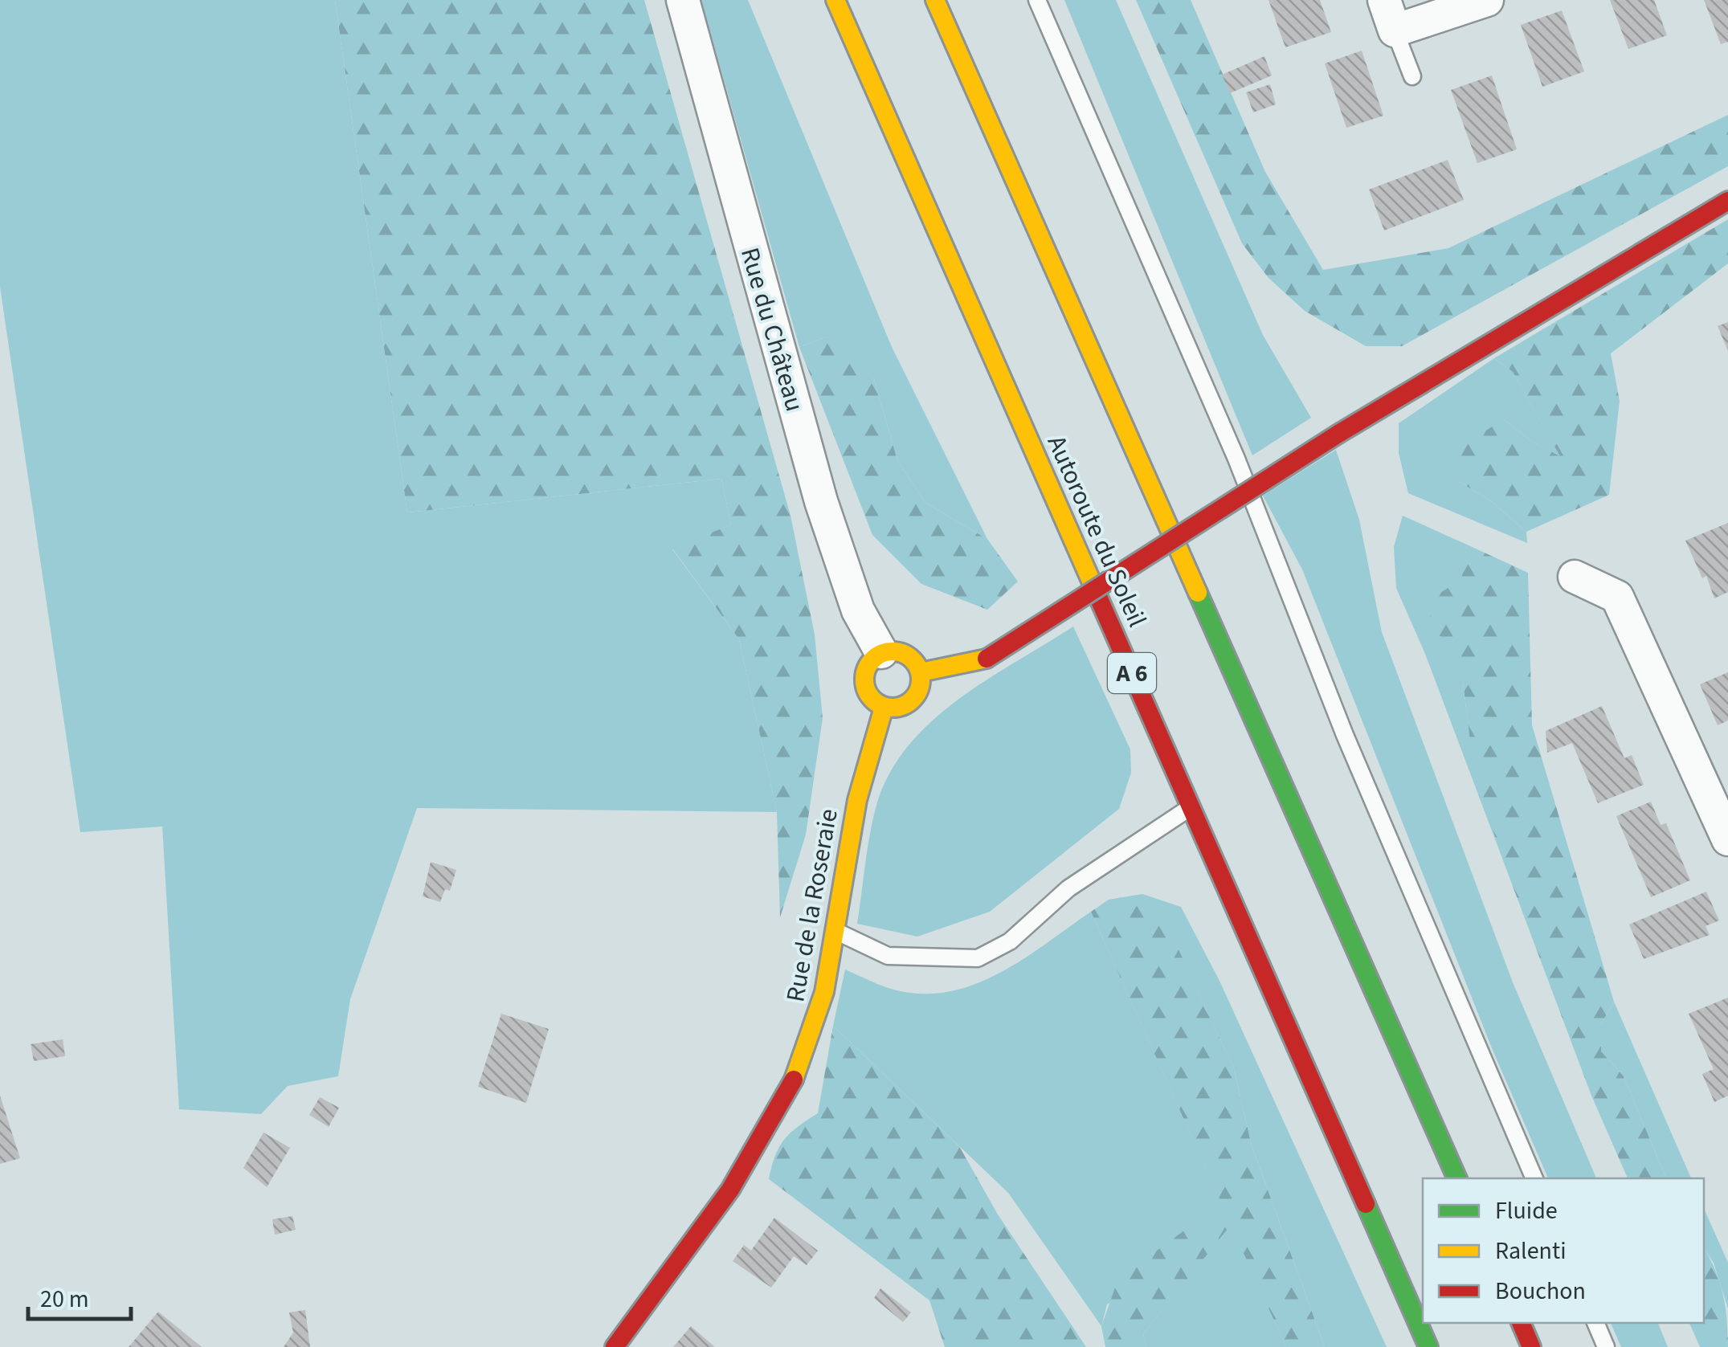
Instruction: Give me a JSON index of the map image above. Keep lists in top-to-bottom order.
{
  "streets": {
    "main road": ["Autoroute du Soleil", "A 6", "Rue de la Roseraie"],
    "street": ["Rue du Château"]
  },
  "crossings": [
    ["Rue du Château", "Rue de la Roseraie"]
  ],
  "legend": ["Fluide", "Ralenti", "Bouchon"],
  "scale_bar": "20 m"
}
